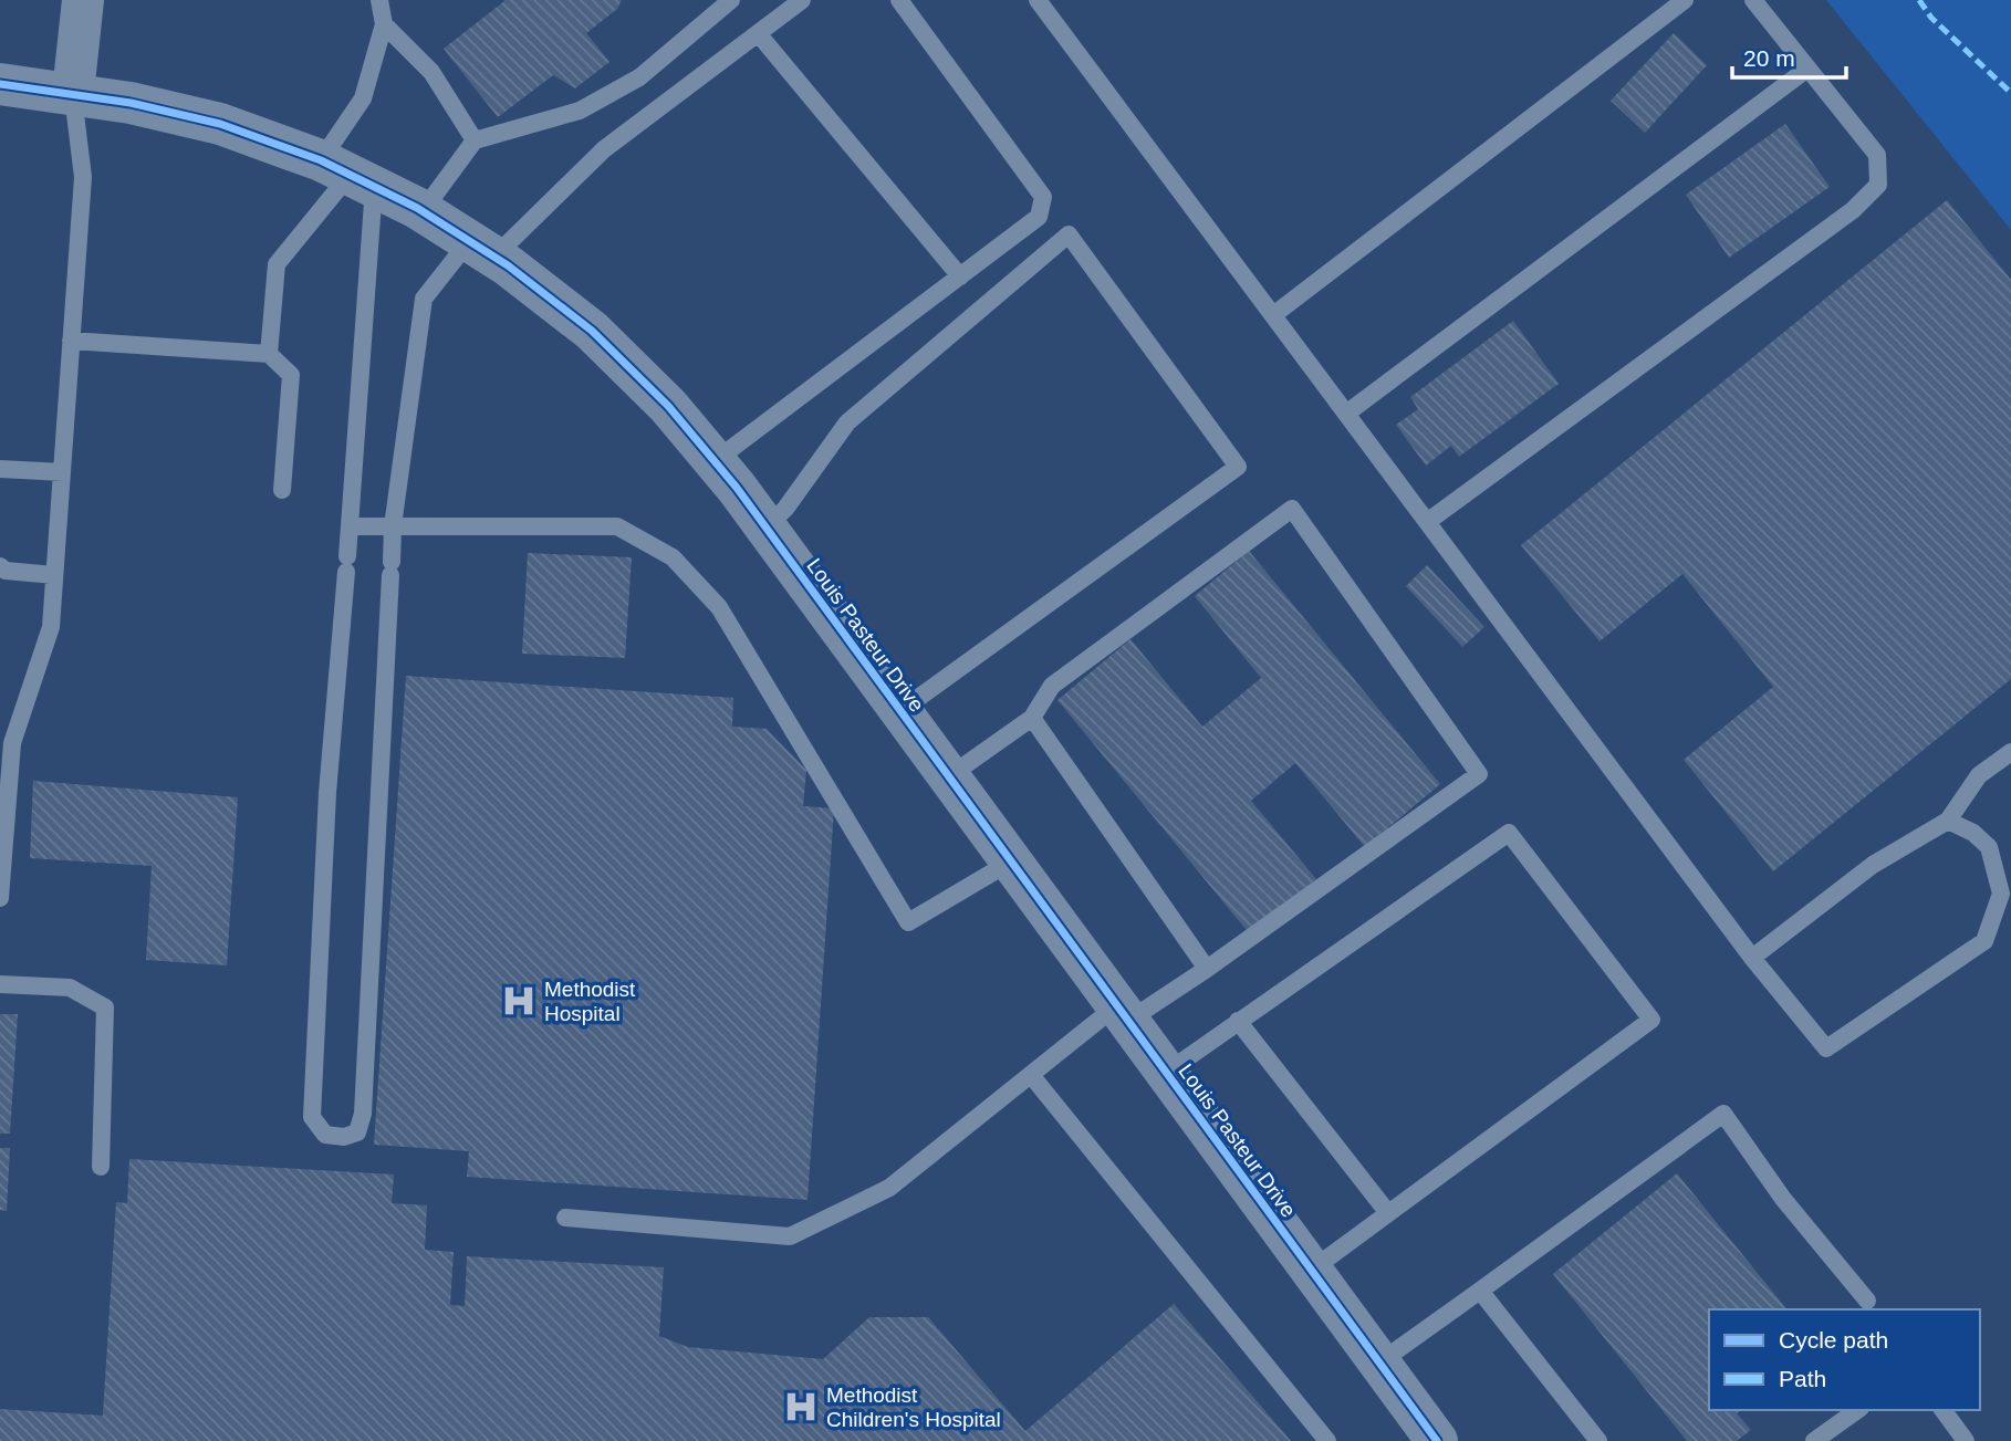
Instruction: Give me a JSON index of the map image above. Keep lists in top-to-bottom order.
{
  "streets": {
    "street": ["Louis Pasteur Drive"]
  },
  "places": {
    "hospital": ["Methodist Hospital", "Methodist Children's Hospital"]
  },
  "legend": ["Cycle path", "Path"],
  "scale_bar": "20 m"
}
